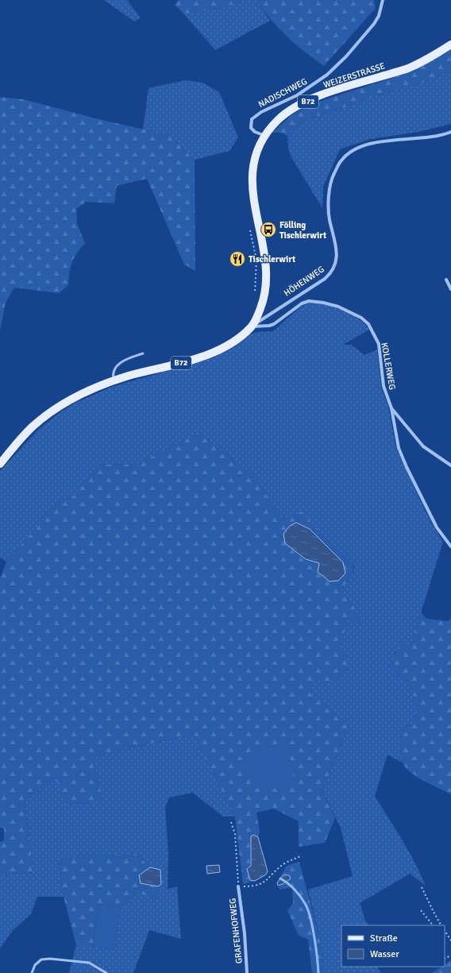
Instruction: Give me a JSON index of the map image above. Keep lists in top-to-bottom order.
{
  "streets": {
    "main road": ["WEIZERSTRASSE", "B72"],
    "street": [
      "NADISCHWEG",
      "HÖHENWEG",
      "KOLLERWEG",
      "GRAFENHOFWEG"
    ]
  },
  "crossings": [
    ["WEIZERSTRASSE", "NADISCHWEG"],
    ["WEIZERSTRASSE", "HÖHENWEG"],
    ["WEIZERSTRASSE", "KOLLERWEG"],
    ["HÖHENWEG", "KOLLERWEG"]
  ],
  "places": {
    "bus stop": ["Fölling Tischlerwirt"],
    "restaurant": ["Tischlerwirt"]
  },
  "legend": ["Straße", "Wasser"]
}
